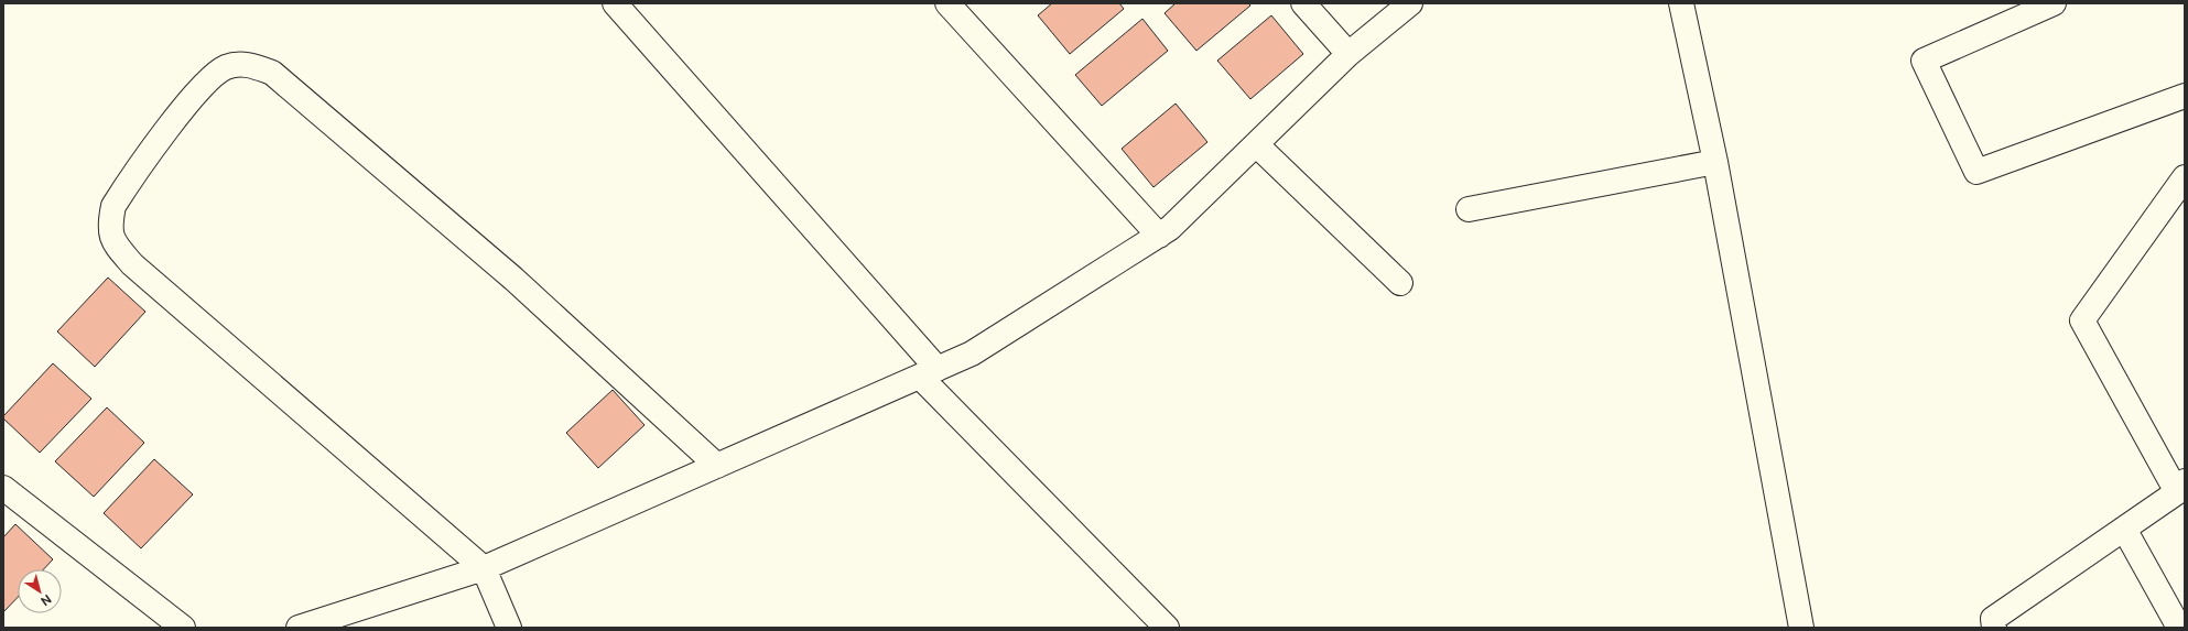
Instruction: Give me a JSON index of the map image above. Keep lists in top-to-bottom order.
{
  "north": "bottom right"
}
